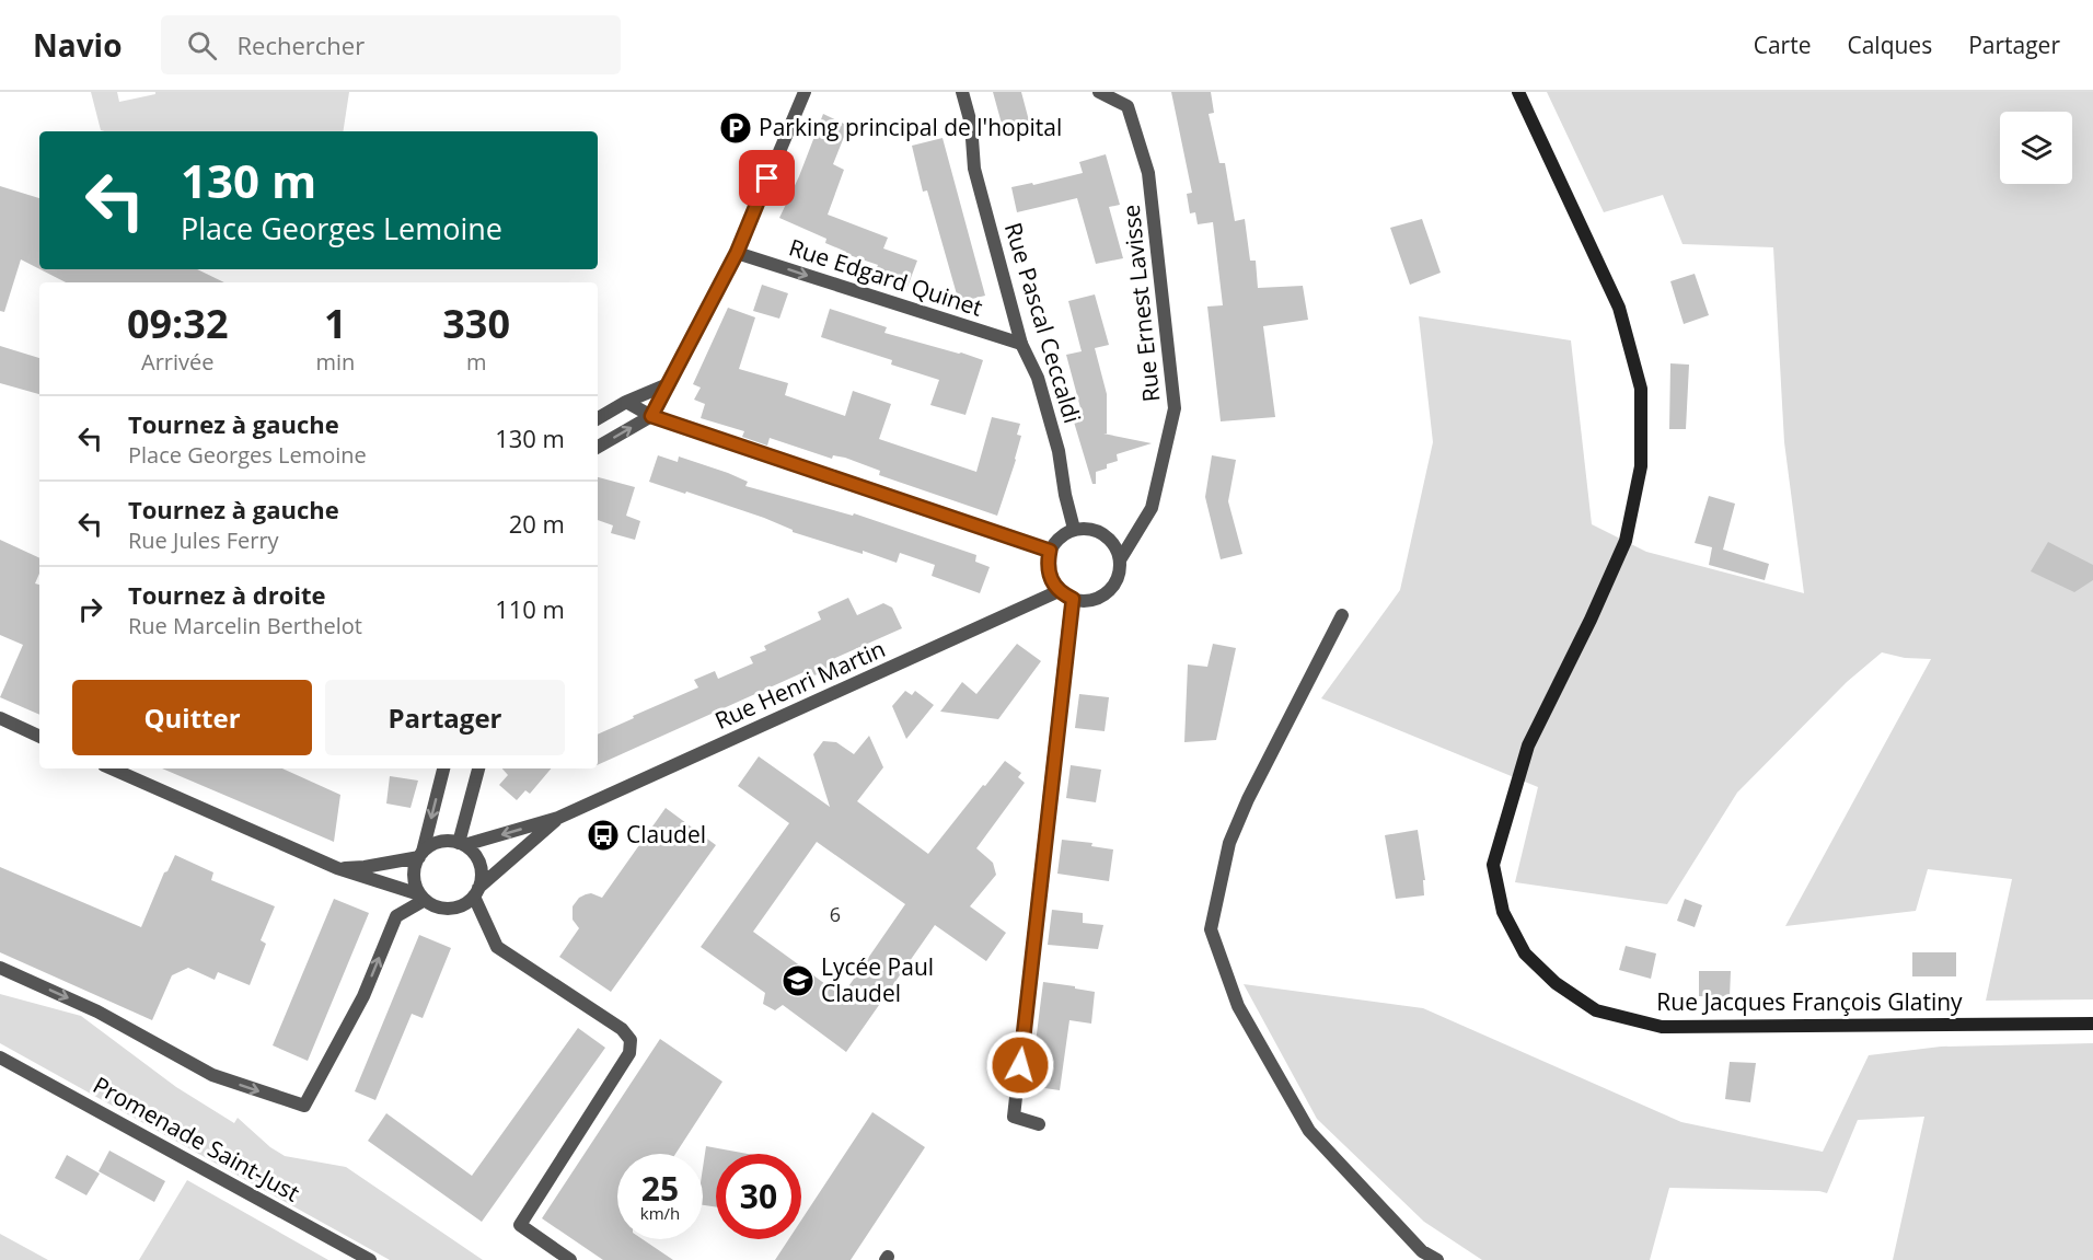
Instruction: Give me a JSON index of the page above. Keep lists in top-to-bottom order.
{
  "streets": {
    "main road": ["Rue Jacques François Glatiny"],
    "street": [
      "Rue Edgard Quinet",
      "Rue Ernest Lavisse",
      "Rue Pascal Ceccaldi",
      "Rue Henri Martin",
      "Promenade Saint-Just"
    ]
  },
  "crossings": [
    ["Rue Edgard Quinet", "Rue Pascal Ceccaldi"],
    ["Rue Ernest Lavisse", "Rue Pascal Ceccaldi"],
    ["Rue Ernest Lavisse", "Rue Henri Martin"],
    ["Rue Pascal Ceccaldi", "Rue Henri Martin"]
  ],
  "one_way": ["Rue Edgard Quinet"],
  "places": {
    "parking": ["Parking principal de l'hopital"],
    "bus stop": ["Claudel"],
    "school or university": ["Lycée Paul Claudel"]
  },
  "house_numbers": ["6"],
  "page": {
    "header": "Navio",
    "search": "Rechercher",
    "nav": ["Carte", "Calques", "Partager"],
    "turn": ["130 m", "Place Georges Lemoine"],
    "eta": [
      "09:32",
      "Arrivée",
      "1",
      "min",
      "330",
      "m"
    ],
    "list": [
      {
        "name": "Tournez à gauche",
        "note": "Place Georges Lemoine",
        "value": "130 m"
      },
      {
        "name": "Tournez à gauche",
        "note": "Rue Jules Ferry",
        "value": "20 m"
      },
      {
        "name": "Tournez à droite",
        "note": "Rue Marcelin Berthelot",
        "value": "110 m"
      }
    ],
    "buttons": ["Quitter", "Partager"],
    "speed": "25 km/h",
    "limit": "30"
  }
}
